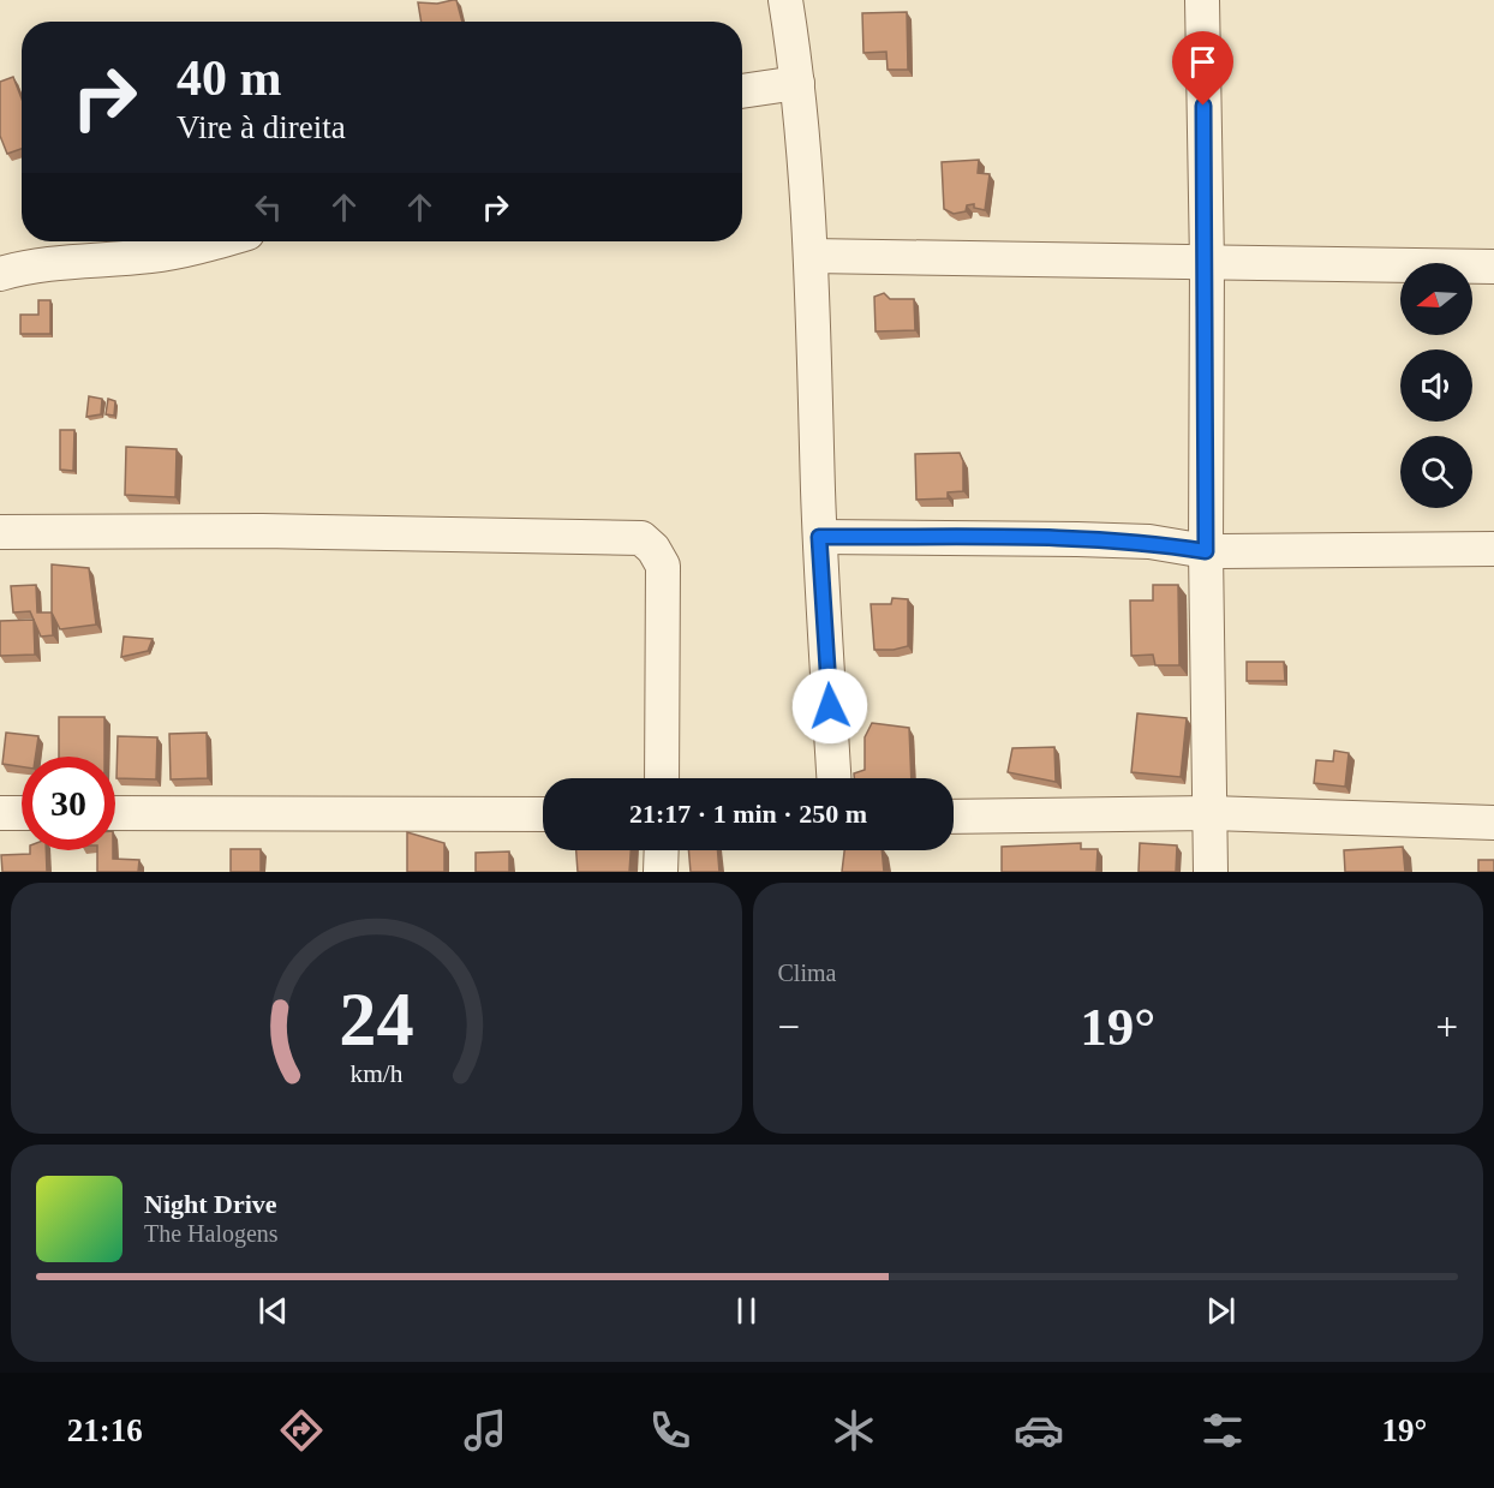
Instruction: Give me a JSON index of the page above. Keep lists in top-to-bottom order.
{
  "north": "left",
  "page": {
    "turn": ["40 m", "Vire à direita"],
    "limit": "30",
    "trip": "21:17 · 1 min · 250 m",
    "tile": "Clima",
    "heat": ["−", "19°", "+"],
    "song": ["Night Drive", "The Halogens"],
    "tabs": ["21:16", "19°"],
    "gauge": ["24", "km/h"]
  }
}
